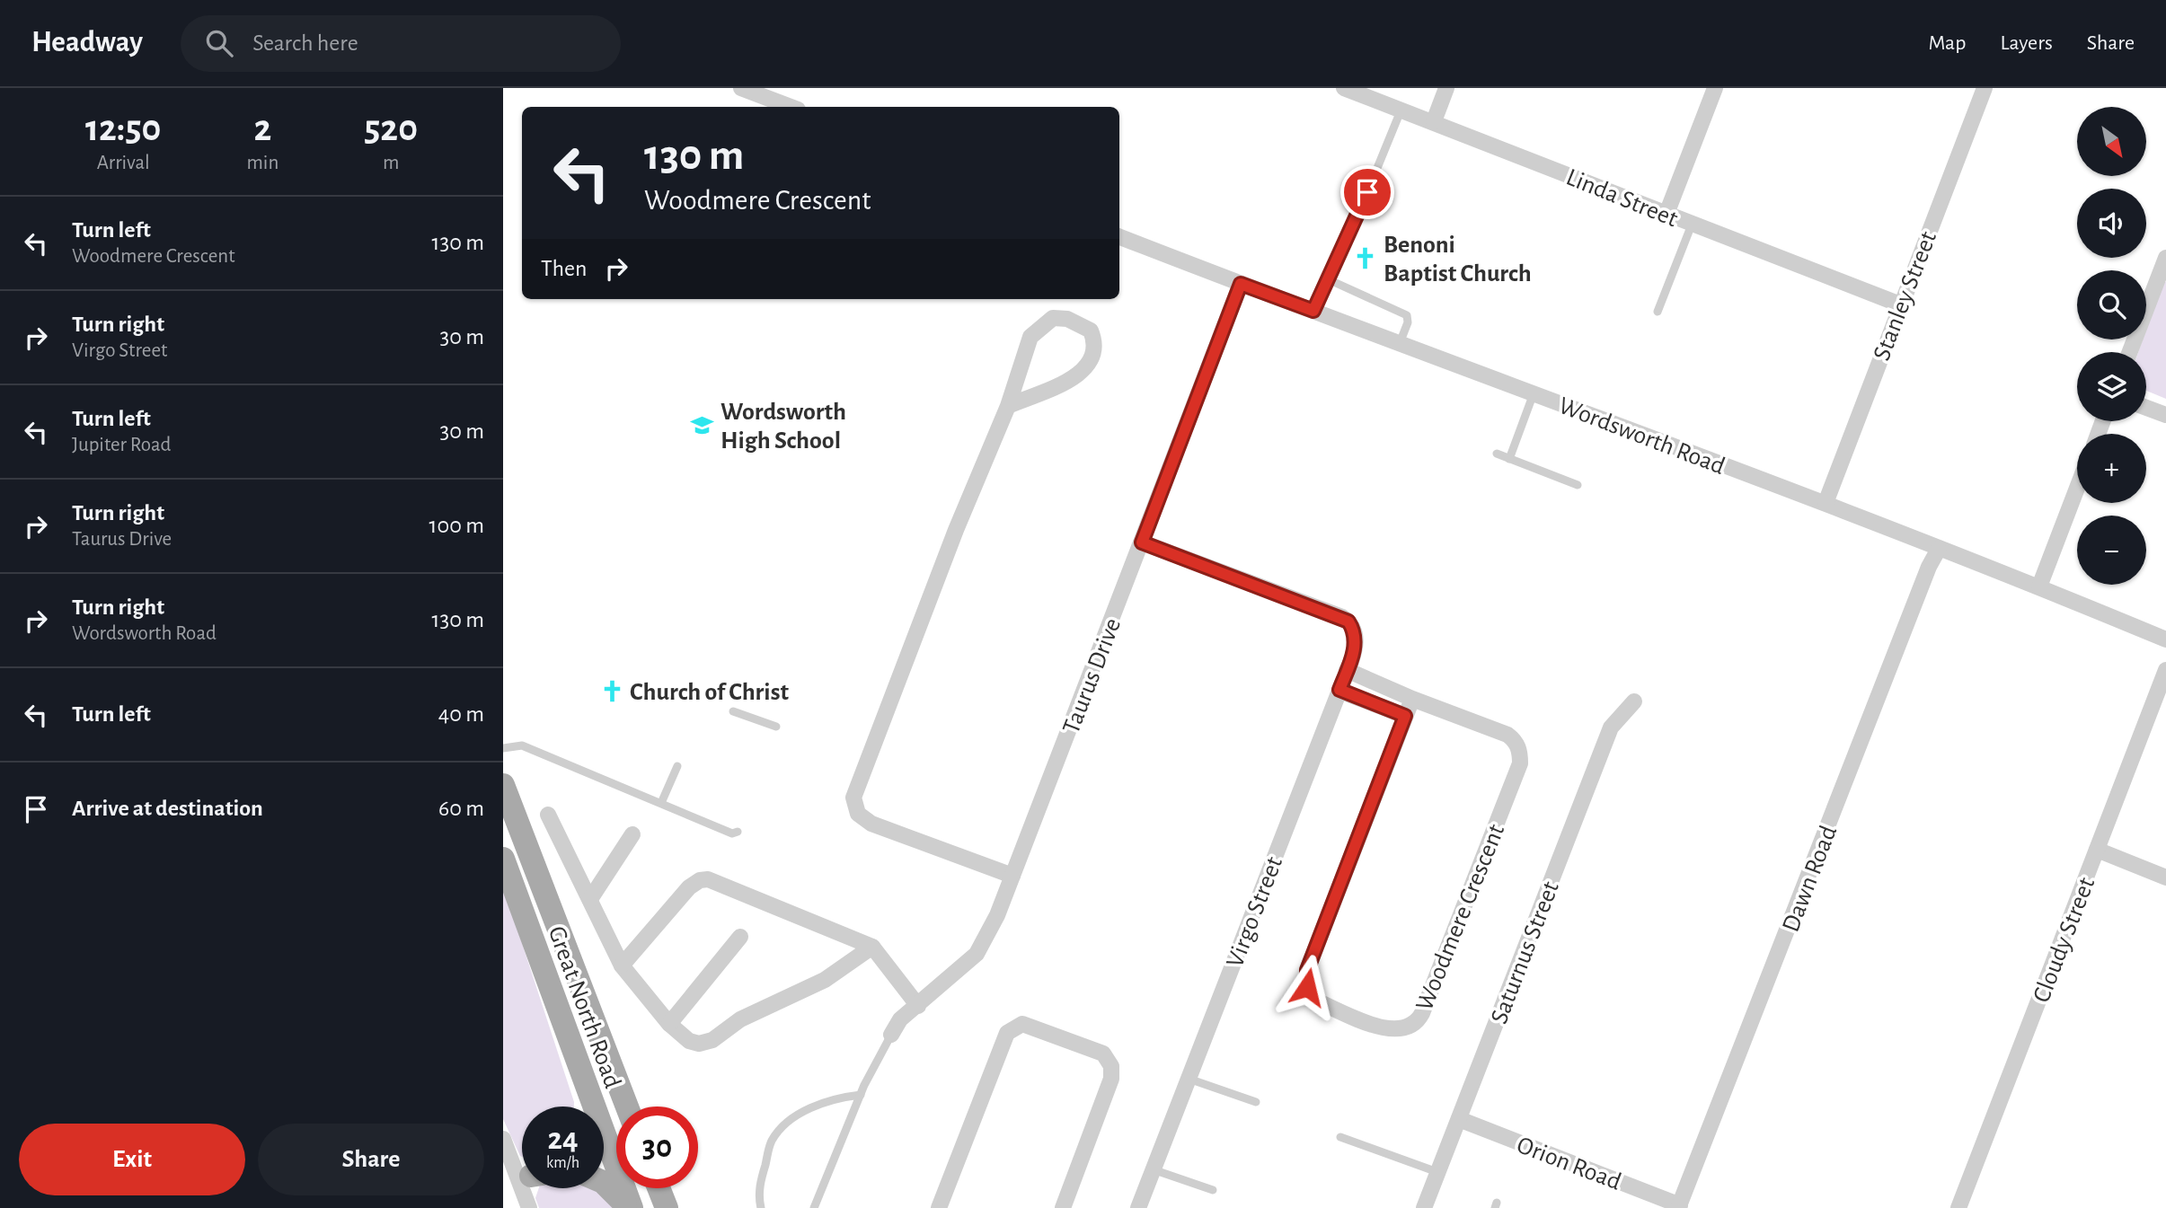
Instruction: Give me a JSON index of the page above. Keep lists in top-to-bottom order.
{
  "streets": {
    "main road": ["Great North Road"],
    "street": [
      "Linda Street",
      "Stanley Street",
      "Wordsworth Road",
      "Taurus Drive",
      "Dawn Road",
      "Virgo Street",
      "Woodmere Crescent",
      "Cloudy Street",
      "Saturnus Street",
      "Orion Road"
    ]
  },
  "crossings": [
    ["Linda Street", "Stanley Street"],
    ["Stanley Street", "Wordsworth Road"],
    ["Wordsworth Road", "Taurus Drive"],
    ["Wordsworth Road", "Dawn Road"],
    ["Taurus Drive", "Virgo Street"],
    ["Dawn Road", "Orion Road"],
    ["Virgo Street", "Woodmere Crescent"],
    ["Saturnus Street", "Orion Road"]
  ],
  "places": {
    "church": ["Benoni Baptist Church", "Church of Christ"],
    "school or university": ["Wordsworth High School"]
  },
  "north": "bottom right",
  "page": {
    "header": "Headway",
    "search": "Search here",
    "nav": ["Map", "Layers", "Share"],
    "eta": [
      "12:50",
      "Arrival",
      "2",
      "min",
      "520",
      "m"
    ],
    "map_buttons": ["+", "−"],
    "turn": ["130 m", "Woodmere Crescent"],
    "list": [
      {
        "name": "Turn left",
        "note": "Woodmere Crescent",
        "value": "130 m"
      },
      {
        "name": "Turn right",
        "note": "Virgo Street",
        "value": "30 m"
      },
      {
        "name": "Turn left",
        "note": "Jupiter Road",
        "value": "30 m"
      },
      {
        "name": "Turn right",
        "note": "Taurus Drive",
        "value": "100 m"
      },
      {
        "name": "Turn right",
        "note": "Wordsworth Road",
        "value": "130 m"
      },
      {
        "name": "Turn left",
        "value": "40 m"
      },
      {
        "name": "Arrive at destination",
        "value": "60 m"
      }
    ],
    "then": "Then",
    "speed": "24 km/h",
    "limit": "30",
    "buttons": ["Exit", "Share"]
  }
}
